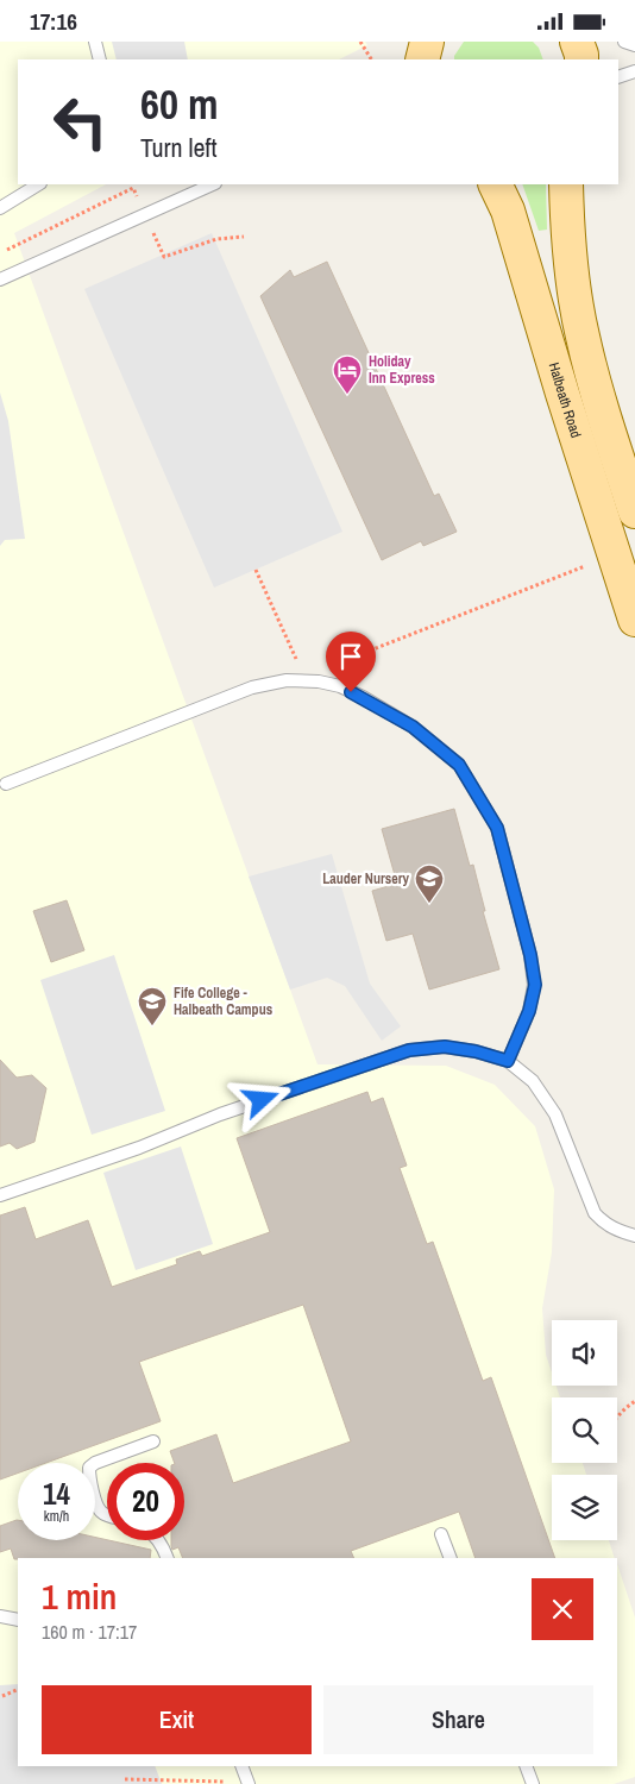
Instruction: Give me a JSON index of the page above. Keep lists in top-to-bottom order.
{
  "streets": {
    "main road": ["Halbeath Road"]
  },
  "places": {
    "hotel": ["Holiday Inn Express"],
    "school or university": ["Lauder Nursery", "Fife College - Halbeath Campus"]
  },
  "page": {
    "status": "17:16",
    "turn": ["60 m", "Turn left"],
    "speed": "14 km/h",
    "limit": "20",
    "heading": ["1 min", "160 m · 17:17"],
    "buttons": ["Exit", "Share"]
  }
}
